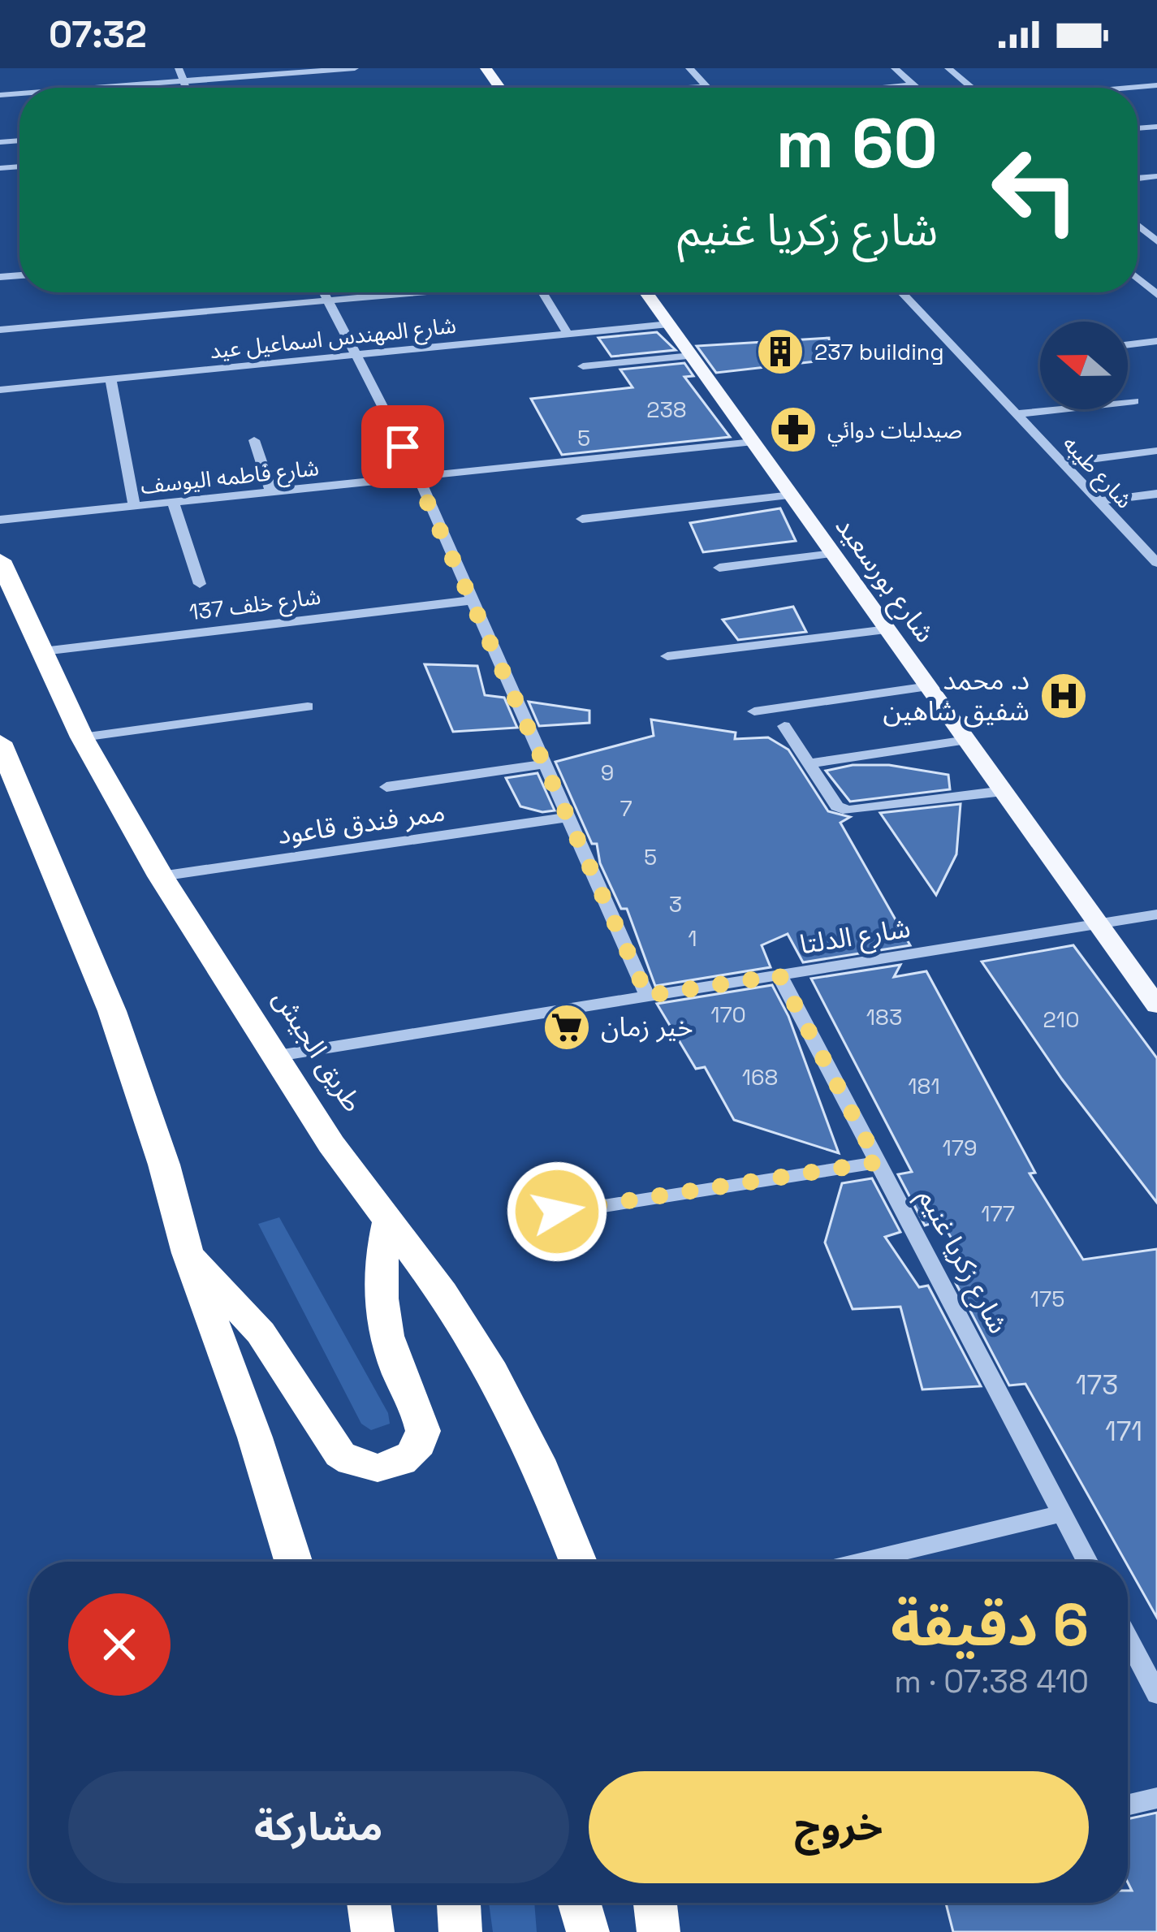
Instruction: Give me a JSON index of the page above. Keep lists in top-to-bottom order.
{
  "streets": {
    "highway": ["طريق الجيش"],
    "main road": ["شارع بورسعيد"],
    "street": [
      "شارع المهندس اسماعيل عيد",
      "شارع طيبه",
      "شارع فاطمه اليوسف",
      "شارع خلف 137",
      "ممر فندق قاعود",
      "شارع الدلتا",
      "شارع زكريا غنيم"
    ]
  },
  "crossings": [
    ["شارع المهندس اسماعيل عيد", "شارع بورسعيد"],
    ["شارع فاطمه اليوسف", "شارع بورسعيد"],
    ["شارع بورسعيد", "شارع الدلتا"],
    ["شارع خلف 137", "طريق الجيش"],
    ["ممر فندق قاعود", "طريق الجيش"],
    ["شارع الدلتا", "طريق الجيش"],
    ["شارع الدلتا", "شارع زكريا غنيم"]
  ],
  "places": {
    "building": ["237 building"],
    "pharmacy": ["صيدليات دوائي"],
    "hospital": ["د. محمد شفيق شاهين"],
    "supermarket": ["خير زمان"]
  },
  "house_numbers": [
    "238",
    "5",
    "9",
    "7",
    "5",
    "3",
    "1",
    "170",
    "183",
    "210",
    "168",
    "181",
    "179",
    "177",
    "175",
    "173",
    "171"
  ],
  "north": "left",
  "page": {
    "status": "07:32",
    "turn": ["60 m", "شارع زكريا غنيم"],
    "heading": ["6 دقيقة", "410 m · 07:38"],
    "buttons": ["خروج", "مشاركة"]
  }
}
